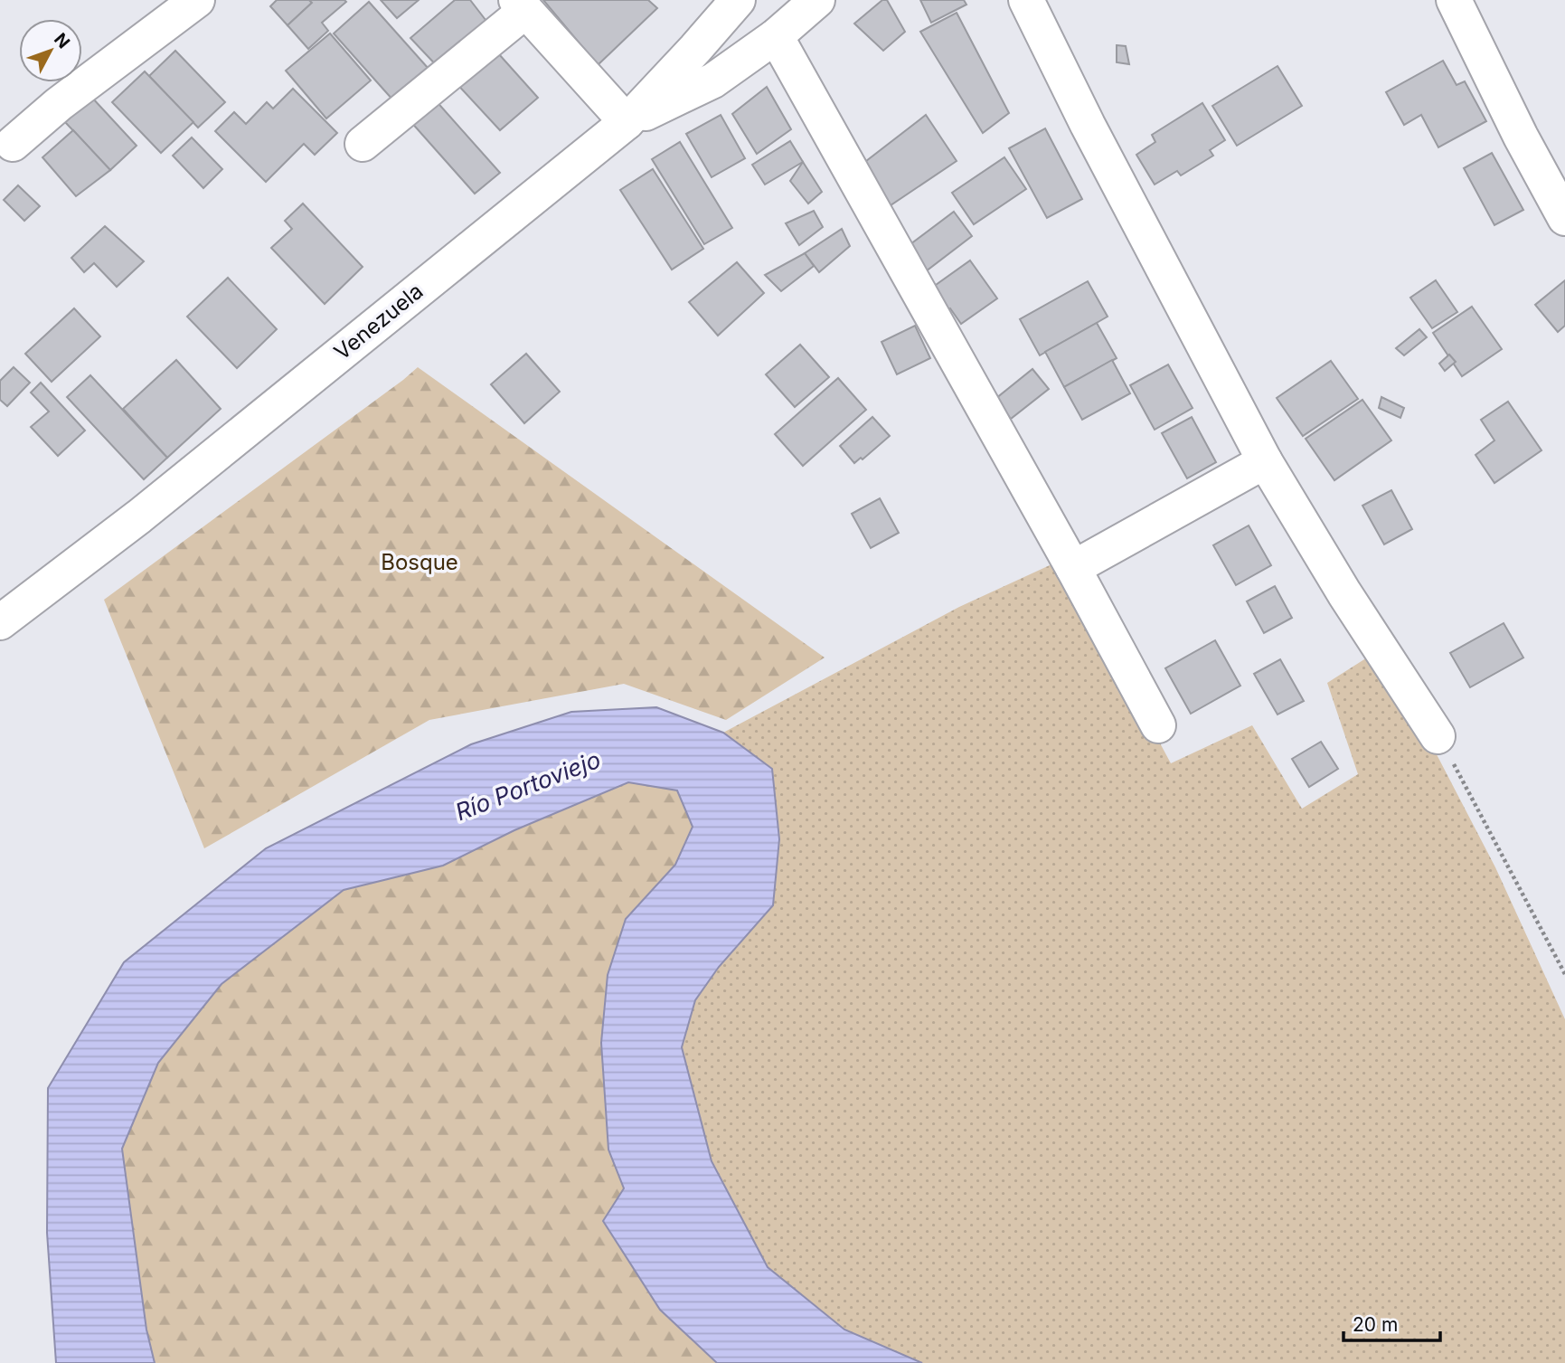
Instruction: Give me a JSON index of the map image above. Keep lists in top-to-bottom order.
{
  "streets": {
    "street": ["Venezuela"]
  },
  "water": ["Río Portoviejo"],
  "parks": ["Bosque"],
  "scale_bar": "20 m",
  "north": "top right"
}
